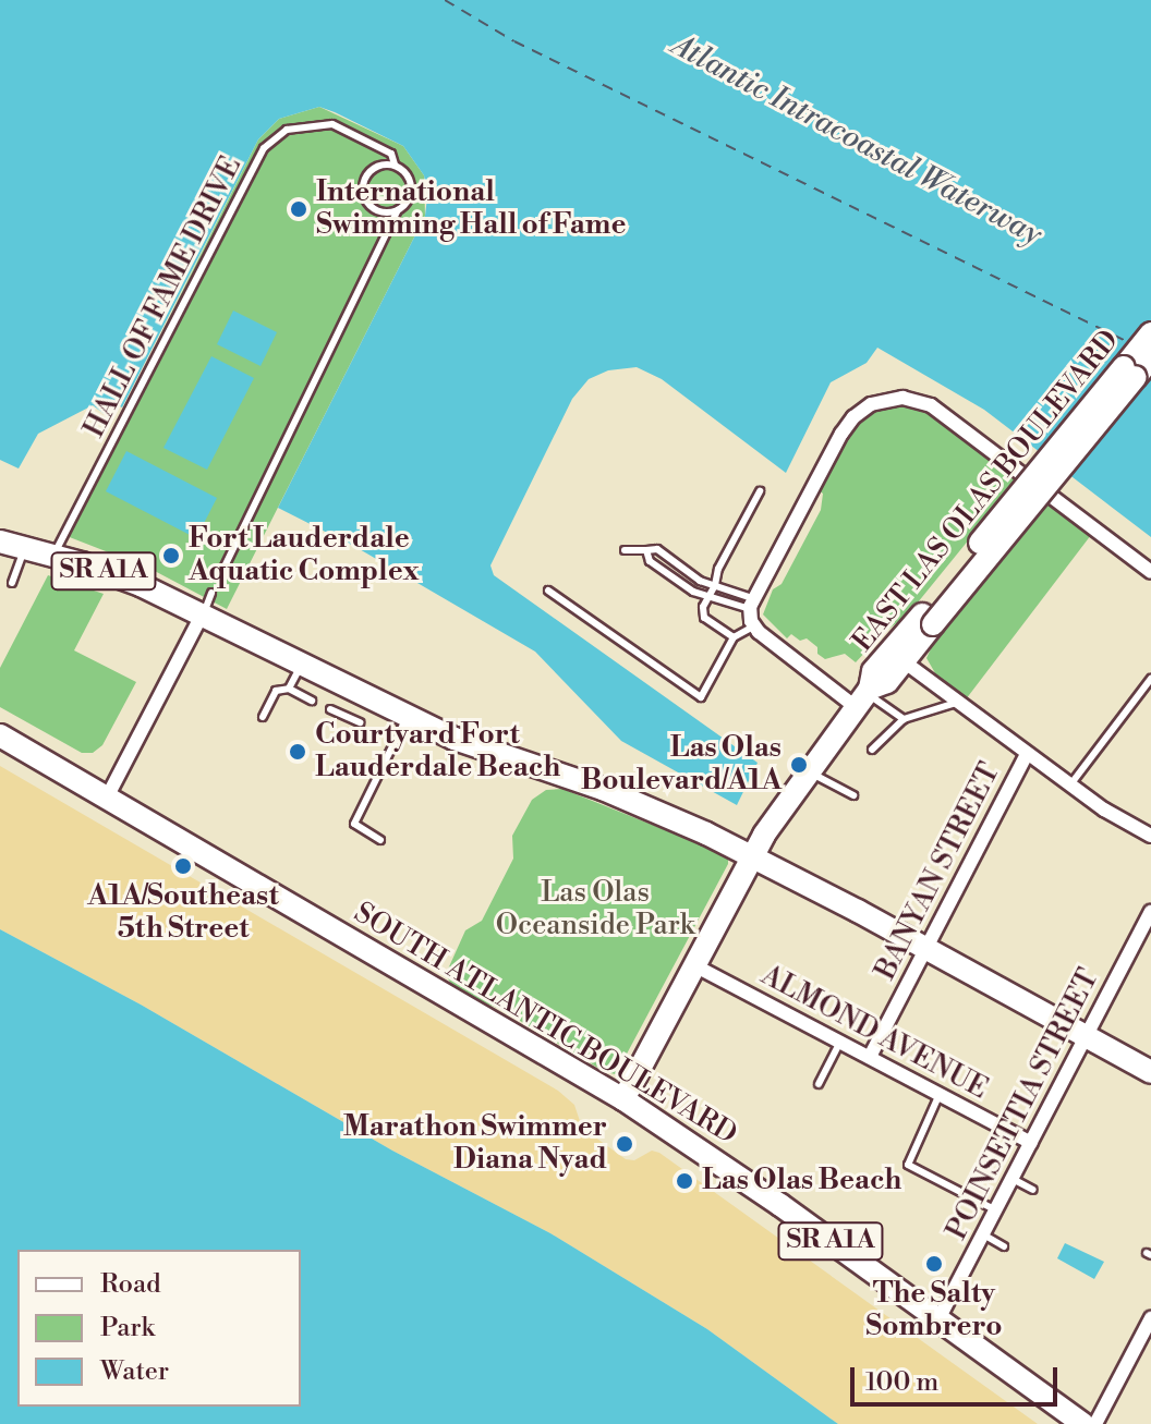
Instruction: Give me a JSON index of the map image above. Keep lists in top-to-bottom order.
{
  "streets": {
    "main road": ["EAST LAS OLAS BOULEVARD", "SR A1A", "SOUTH ATLANTIC BOULEVARD"],
    "street": ["BANYAN STREET", "ALMOND AVENUE", "POINSETTIA STREET"],
    "lane": ["HALL OF FAME DRIVE"]
  },
  "crossings": [
    ["HALL OF FAME DRIVE", "SR A1A"],
    ["EAST LAS OLAS BOULEVARD", "SR A1A"],
    ["EAST LAS OLAS BOULEVARD", "SOUTH ATLANTIC BOULEVARD"],
    ["EAST LAS OLAS BOULEVARD", "ALMOND AVENUE"],
    ["SR A1A", "BANYAN STREET"],
    ["SR A1A", "POINSETTIA STREET"],
    ["BANYAN STREET", "ALMOND AVENUE"],
    ["SOUTH ATLANTIC BOULEVARD", "POINSETTIA STREET"],
    ["ALMOND AVENUE", "POINSETTIA STREET"]
  ],
  "water": ["Atlantic Intracoastal Waterway"],
  "parks": ["Las Olas Oceanside Park"],
  "places": [
    "International Swimming Hall of Fame",
    "Fort Lauderdale Aquatic Complex",
    "Courtyard Fort Lauderdale Beach",
    "Las Olas Boulevard/A1A",
    "A1A/Southeast 5th Street",
    "Marathon Swimmer Diana Nyad",
    "Las Olas Beach",
    "The Salty Sombrero"
  ],
  "legend": ["Road", "Park", "Water"],
  "scale_bar": "100 m"
}
